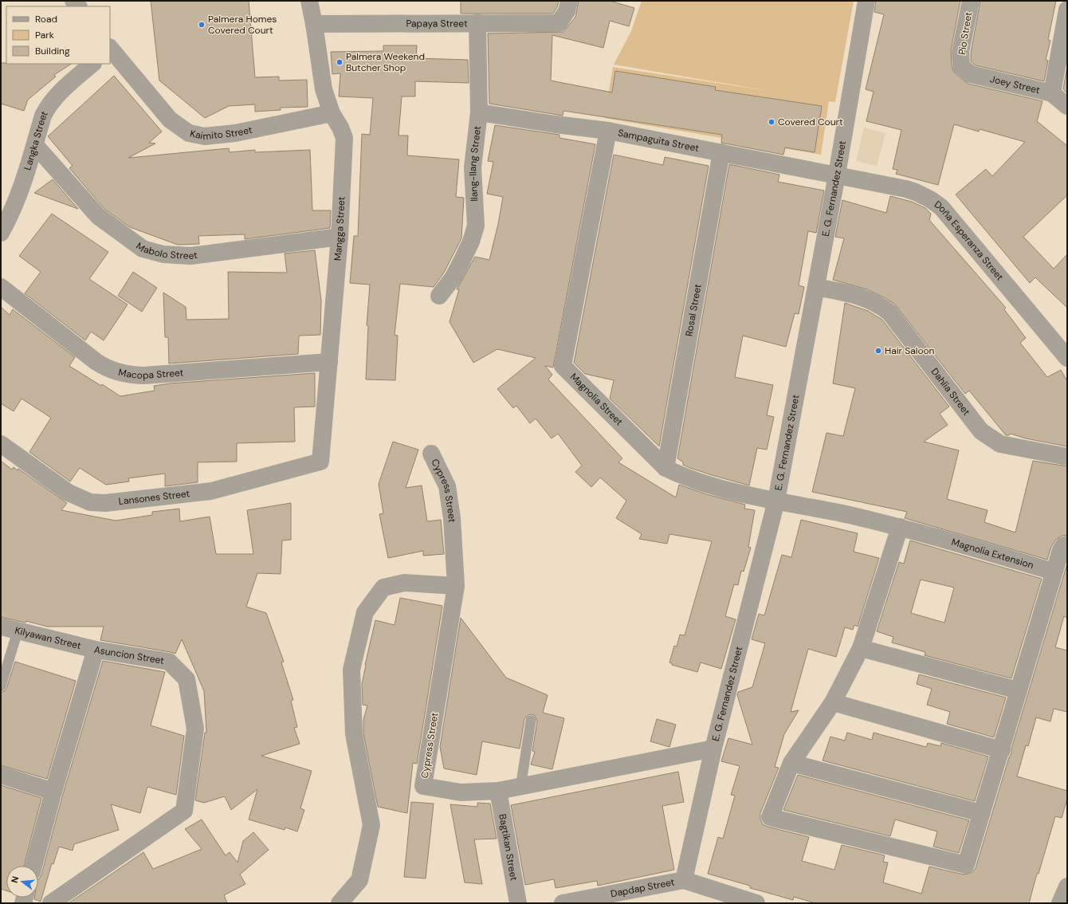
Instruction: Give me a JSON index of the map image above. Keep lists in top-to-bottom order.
{
  "streets": {
    "street": [
      "Papaya Street",
      "Pio Street",
      "Joey Street",
      "Kaimito Street",
      "Langka Street",
      "Sampaguita Street",
      "Ilang-Ilang Street",
      "E. G. Fernandez Street",
      "Mangga Street",
      "Doña Esperanza Street",
      "Mabolo Street",
      "Rosal Street",
      "Macopa Street",
      "Dahlia Street",
      "Magnolia Street",
      "Cypress Street",
      "Lansones Street",
      "Magnolia Extension",
      "Kilyawan Street",
      "Asuncion Street",
      "Bagtikan Street",
      "Dapdap Street"
    ]
  },
  "crossings": [
    ["Papaya Street", "Ilang-Ilang Street"],
    ["Papaya Street", "Mangga Street"],
    ["Pio Street", "Joey Street"],
    ["Kaimito Street", "Mangga Street"],
    ["Langka Street", "Mabolo Street"],
    ["Sampaguita Street", "Ilang-Ilang Street"],
    ["Sampaguita Street", "E. G. Fernandez Street"],
    ["Sampaguita Street", "Doña Esperanza Street"],
    ["Sampaguita Street", "Rosal Street"],
    ["Sampaguita Street", "Magnolia Street"],
    ["E. G. Fernandez Street", "Doña Esperanza Street"],
    ["E. G. Fernandez Street", "Dahlia Street"],
    ["E. G. Fernandez Street", "Magnolia Street"],
    ["E. G. Fernandez Street", "Cypress Street"],
    ["E. G. Fernandez Street", "Dapdap Street"],
    ["Mangga Street", "Mabolo Street"],
    ["Mangga Street", "Macopa Street"],
    ["Mangga Street", "Lansones Street"],
    ["Rosal Street", "Magnolia Street"],
    ["Magnolia Street", "Magnolia Extension"],
    ["Cypress Street", "Bagtikan Street"],
    ["Kilyawan Street", "Asuncion Street"]
  ],
  "places": [
    "Palmera Homes Covered Court",
    "Palmera Weekend Butcher Shop",
    "Covered Court",
    "Hair Saloon"
  ],
  "legend": ["Road", "Park", "Building"],
  "north": "left"
}
